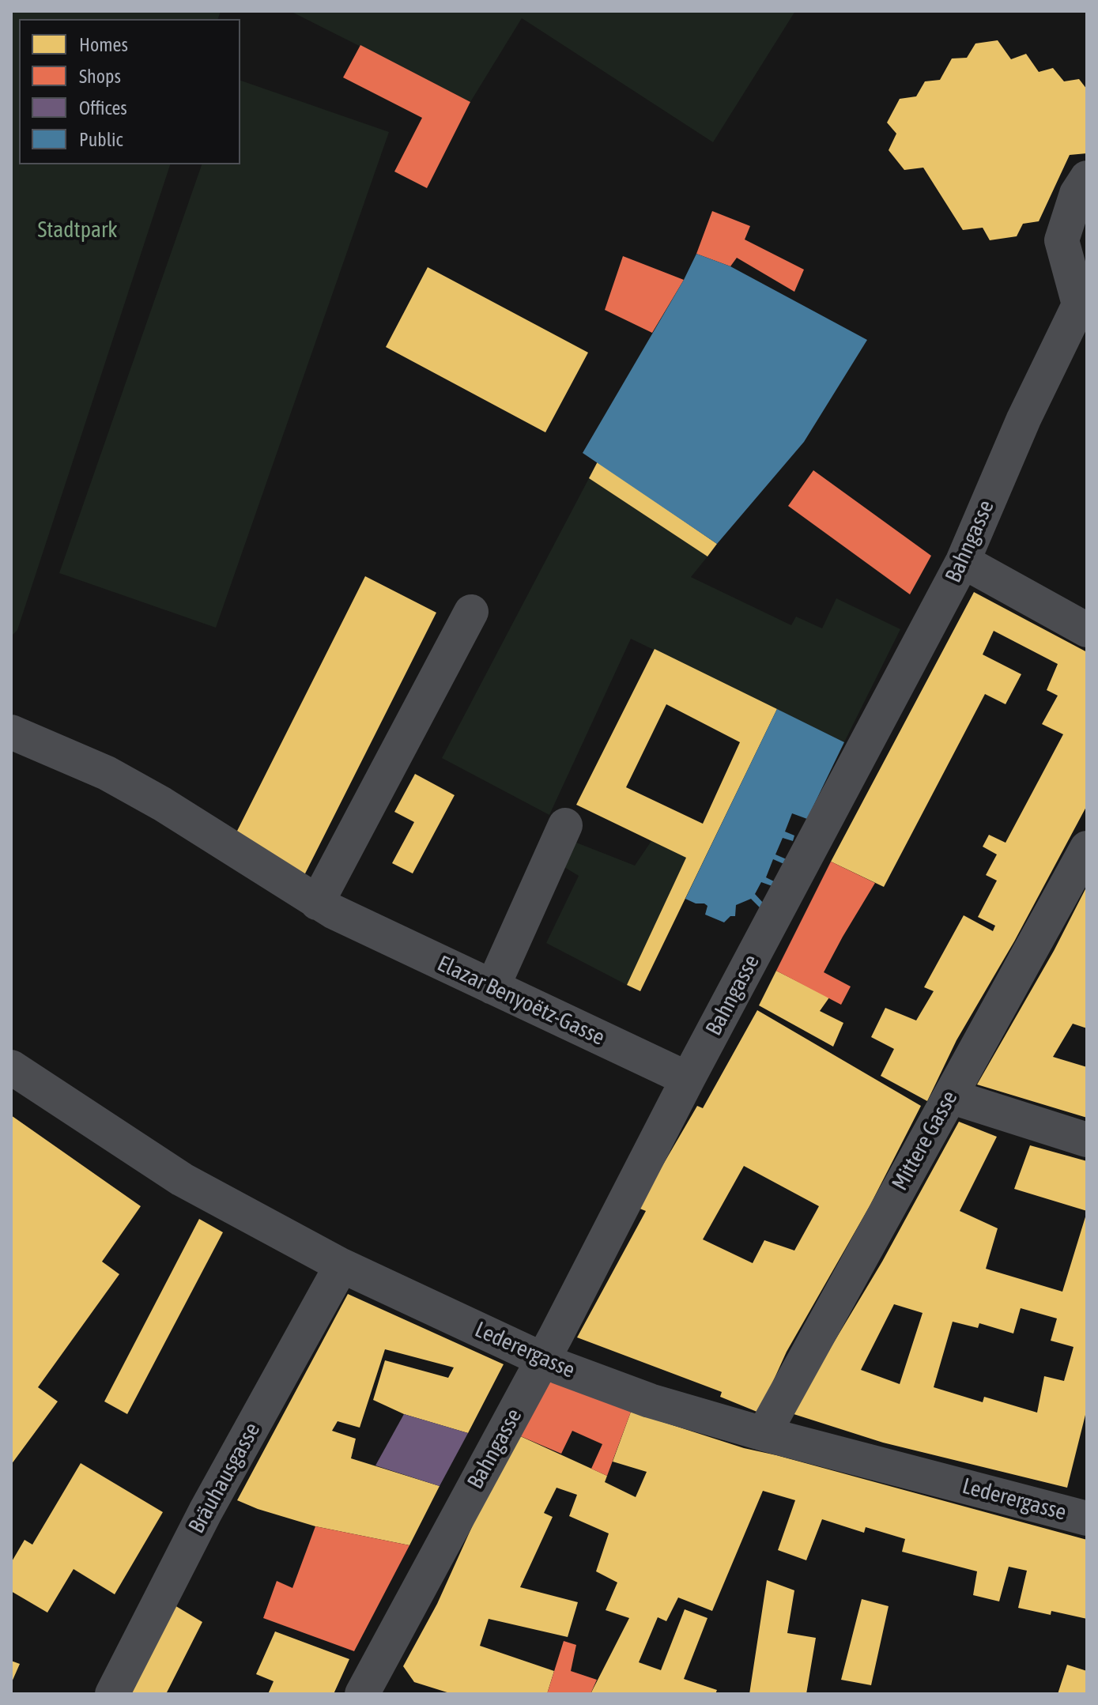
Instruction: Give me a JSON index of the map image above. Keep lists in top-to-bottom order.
{
  "streets": {
    "street": [
      "Bahngasse",
      "Elazar Benyoëtz-Gasse",
      "Mittere Gasse",
      "Lederergasse",
      "Bräuhausgasse"
    ]
  },
  "crossings": [
    ["Bahngasse", "Elazar Benyoëtz-Gasse"],
    ["Bahngasse", "Lederergasse"],
    ["Mittere Gasse", "Lederergasse"],
    ["Lederergasse", "Bräuhausgasse"]
  ],
  "parks": ["Stadtpark"],
  "legend": [
    "Homes",
    "Shops",
    "Offices",
    "Public"
  ]
}
